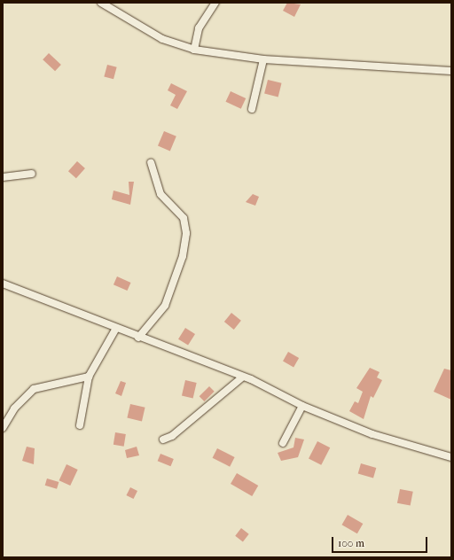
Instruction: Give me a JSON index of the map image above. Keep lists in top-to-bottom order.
{
  "scale_bar": "100 m"
}
